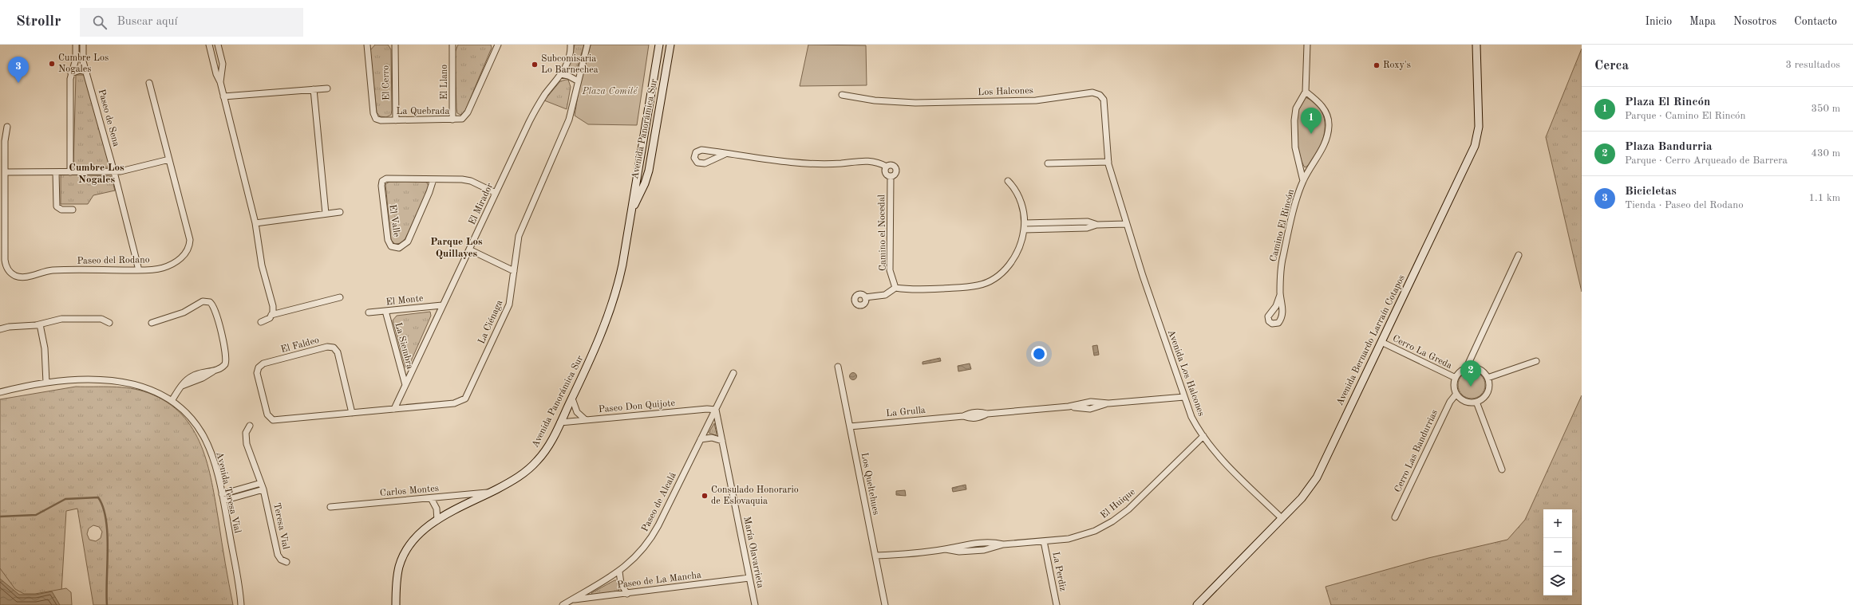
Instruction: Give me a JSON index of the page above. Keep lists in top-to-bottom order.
{
  "streets": {
    "street": [
      "El Llano",
      "El Cerro",
      "Los Halcones",
      "La Quebrada",
      "Paseo de Sena",
      "Avenida Panorámica Sur",
      "El Mirador",
      "El Valle",
      "Camino El Rincón",
      "Camino el Nocedal",
      "Paseo del Rodano",
      "El Monte",
      "La Ciénaga",
      "Avenida Bernardo Larraín Cotapos",
      "El Faldeo",
      "La Siembra",
      "Cerro La Greda",
      "Avenida Los Halcones",
      "Paseo Don Quijote",
      "La Grulla",
      "Cerro Las Bandurrias",
      "Los Queltehues",
      "Carlos Montes",
      "Avenida Teresa Vial",
      "Paseo de Alcalá",
      "El Huique",
      "Teresa Vial",
      "María Olavarrieta",
      "La Perdiz",
      "Paseo de La Mancha"
    ]
  },
  "crossings": [
    ["El Llano", "La Quebrada"],
    ["El Cerro", "La Quebrada"],
    ["Los Halcones", "Avenida Los Halcones"],
    ["Paseo de Sena", "Paseo del Rodano"],
    ["Avenida Panorámica Sur", "Paseo Don Quijote"],
    ["Avenida Panorámica Sur", "Carlos Montes"],
    ["El Mirador", "El Valle"],
    ["El Mirador", "El Monte"],
    ["El Mirador", "La Ciénaga"],
    ["El Mirador", "La Siembra"],
    ["El Monte", "La Siembra"],
    ["La Ciénaga", "El Faldeo"],
    ["Avenida Bernardo Larraín Cotapos", "Cerro La Greda"],
    ["Avenida Bernardo Larraín Cotapos", "Avenida Los Halcones"],
    ["Cerro La Greda", "Cerro Las Bandurrias"],
    ["Avenida Los Halcones", "La Grulla"],
    ["Avenida Los Halcones", "El Huique"],
    ["Paseo Don Quijote", "Paseo de Alcalá"],
    ["Paseo Don Quijote", "María Olavarrieta"],
    ["La Grulla", "Los Queltehues"],
    ["Los Queltehues", "El Huique"],
    ["Paseo de Alcalá", "María Olavarrieta"],
    ["Paseo de Alcalá", "Paseo de La Mancha"],
    ["El Huique", "La Perdiz"],
    ["María Olavarrieta", "Paseo de La Mancha"]
  ],
  "districts": ["Cumbre Los Nogales", "Parque Los Quillayes"],
  "parks": ["Plaza Comité"],
  "places": [
    "Cumbre Los Nogales",
    "Subcomisaria Lo Barnechea",
    "Roxy's",
    "Consulado Honorario de Eslovaquia"
  ],
  "page": {
    "header": "Strollr",
    "search": "Buscar aquí",
    "nav": [
      "Inicio",
      "Mapa",
      "Nosotros",
      "Contacto"
    ],
    "heading": ["Cerca", "3 resultados"],
    "pins": ["3", "1", "2"],
    "list": [
      {
        "mark": "1",
        "name": "Plaza El Rincón",
        "note": "Parque · Camino El Rincón",
        "value": "350 m"
      },
      {
        "mark": "2",
        "name": "Plaza Bandurria",
        "note": "Parque · Cerro Arqueado de Barrera",
        "value": "430 m"
      },
      {
        "mark": "3",
        "name": "Bicicletas",
        "note": "Tienda · Paseo del Rodano",
        "value": "1.1 km"
      }
    ],
    "map_buttons": ["+", "−"]
  }
}
